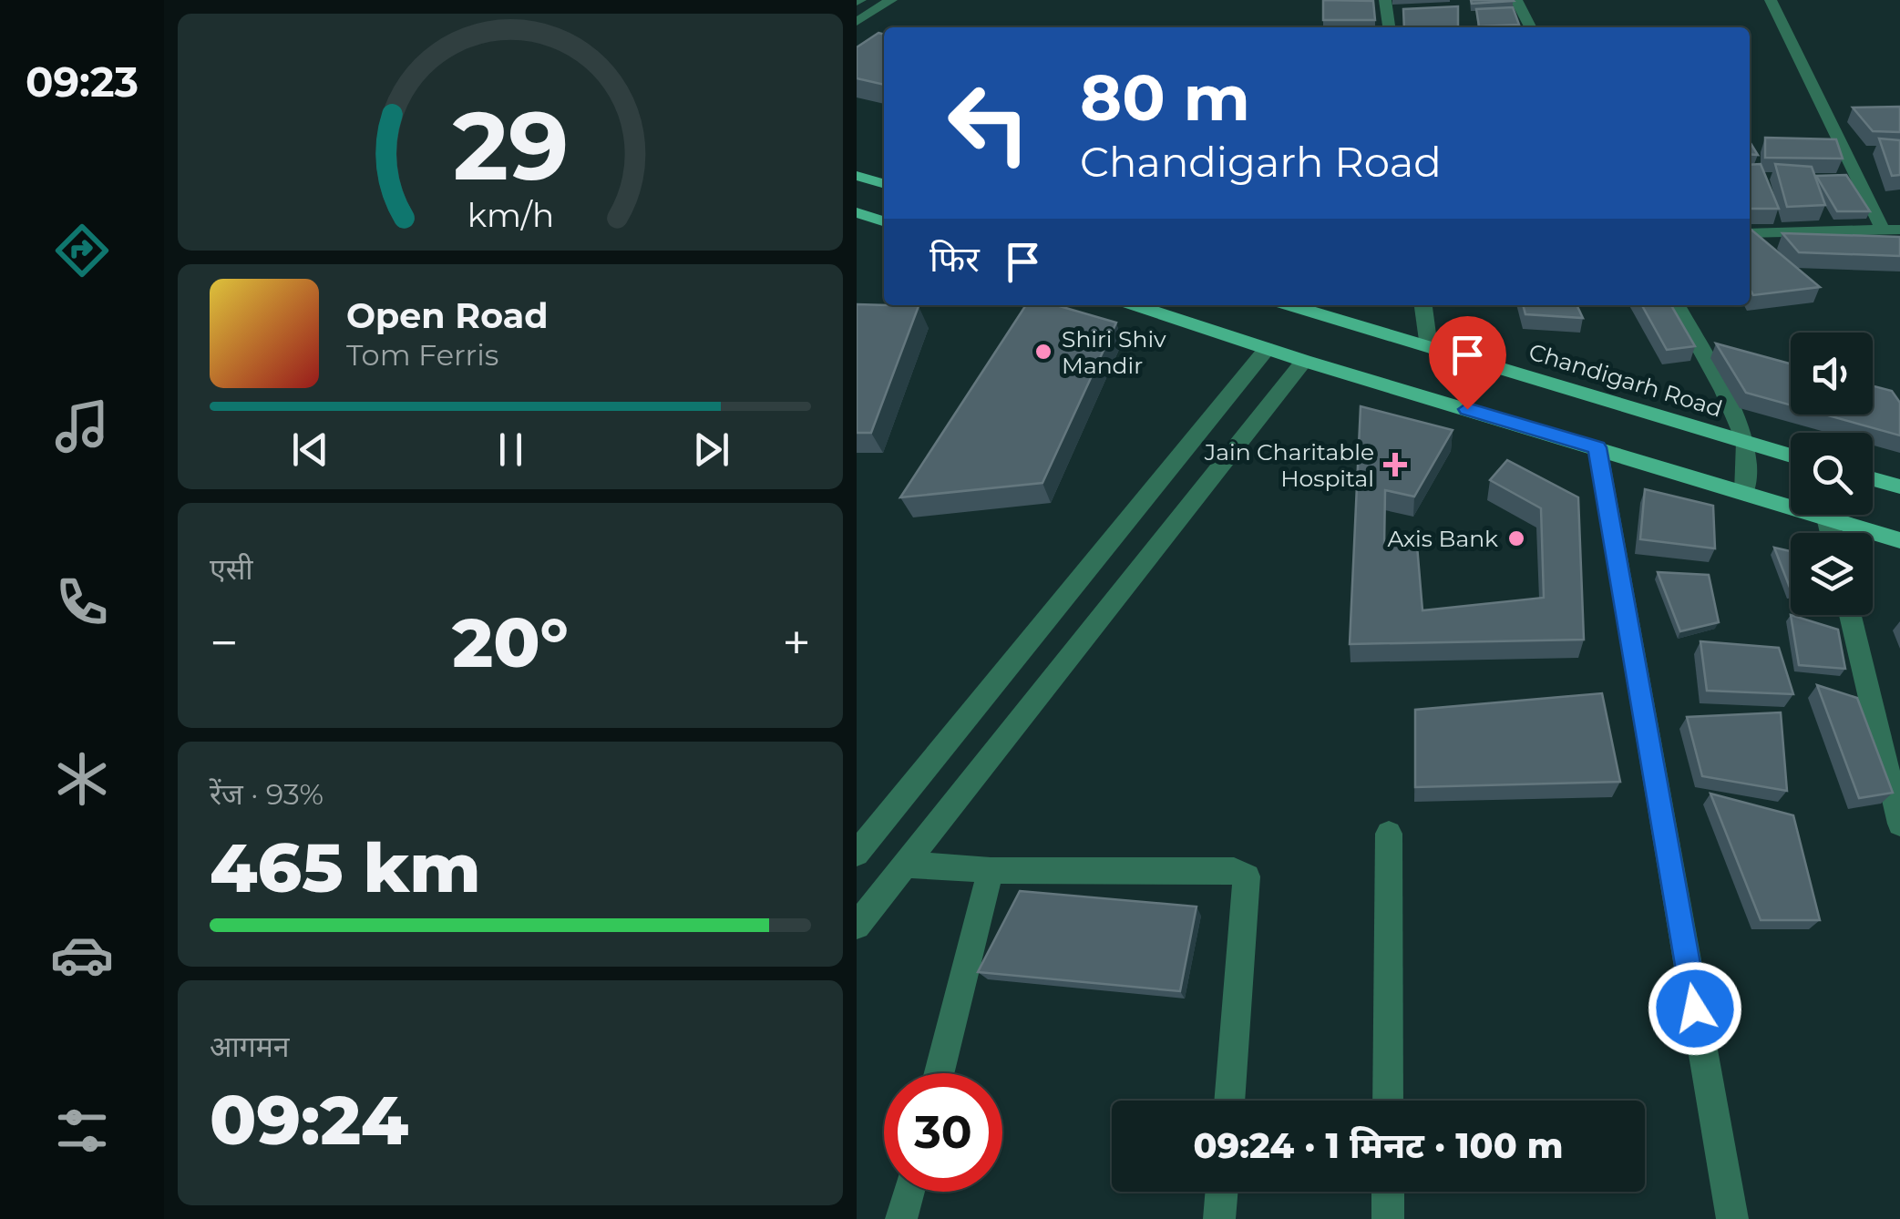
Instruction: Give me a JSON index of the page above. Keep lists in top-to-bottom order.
{
  "streets": {
    "main road": ["Chandigarh Road"]
  },
  "places": {
    "other": ["Shiri Shiv Mandir", "Axis Bank"],
    "health": ["Jain Charitable Hospital"]
  },
  "page": {
    "tabs": "09:23",
    "turn": ["80 m", "Chandigarh Road"],
    "then": "फिर",
    "song": ["Open Road", "Tom Ferris"],
    "tile": [
      "एसी",
      ["रेंज · 93%", "465 km"],
      ["आगमन", "09:24"]
    ],
    "heat": ["−", "20°", "+"],
    "limit": "30",
    "trip": "09:24 · 1 मिनट · 100 m",
    "gauge": ["29", "km/h"]
  }
}
